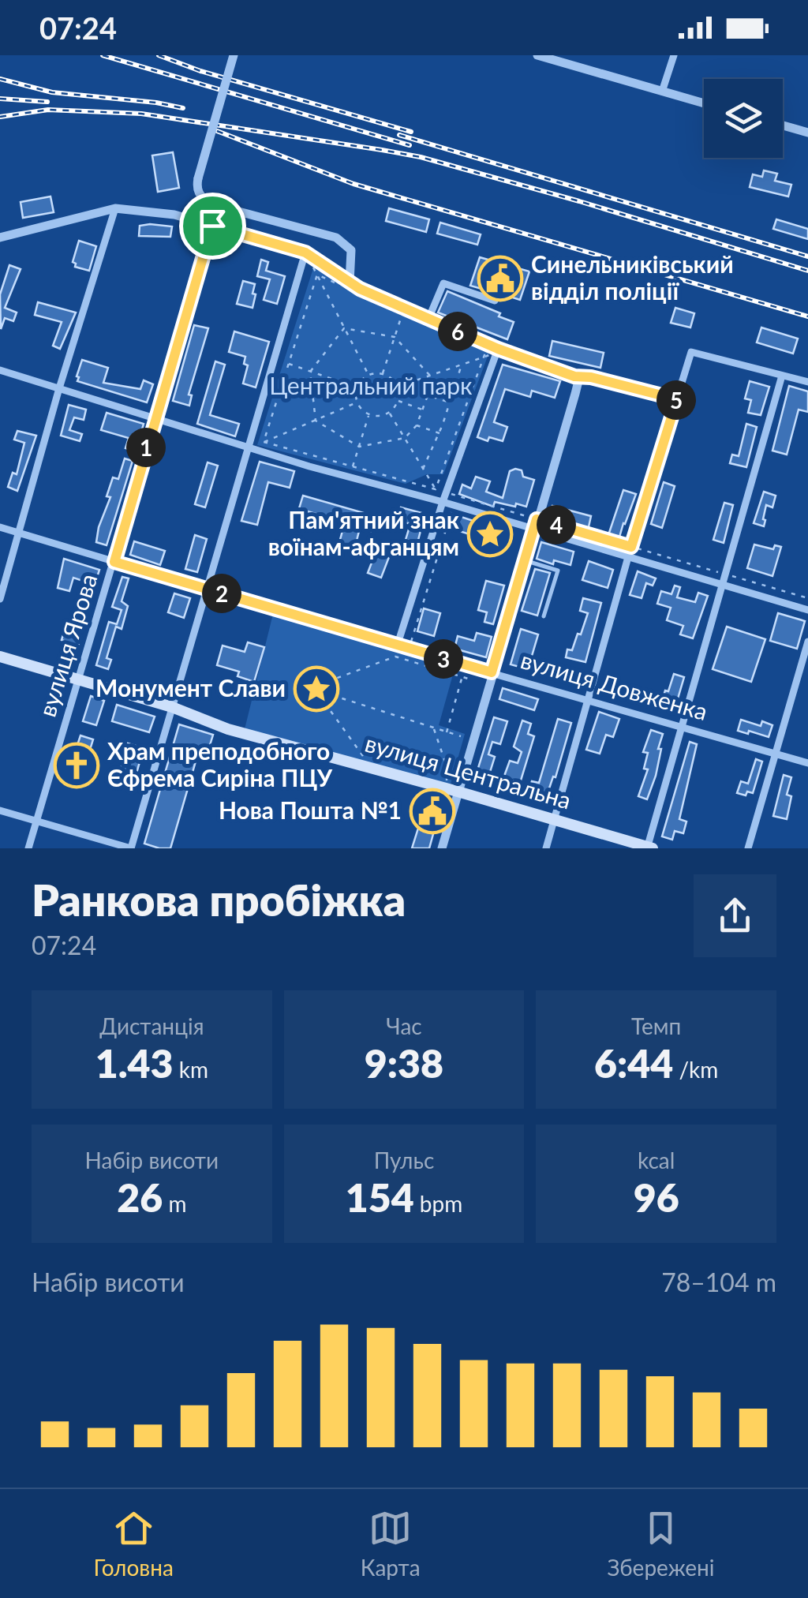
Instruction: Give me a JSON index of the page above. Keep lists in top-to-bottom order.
{
  "streets": {
    "main road": ["вулиця Центральна"],
    "street": ["вулиця Ярова", "вулиця Довженка"]
  },
  "crossings": [
    ["вулиця Ярова", "вулиця Довженка"],
    ["вулиця Ярова", "вулиця Центральна"]
  ],
  "parks": ["Центральний парк"],
  "places": {
    "public building": ["Синельниківський відділ поліції", "Нова Пошта №1"],
    "place": ["Пам'ятний знак воїнам-афганцям", "Монумент Слави"],
    "church": ["Храм преподобного Єфрема Сиріна ПЦУ"]
  },
  "page": {
    "status": "07:24",
    "pins": [
      "6",
      "5",
      "1",
      "4",
      "2",
      "3"
    ],
    "heading": ["Ранкова пробіжка", "07:24"],
    "stats": [
      ["Дистанція", "1.43 km"],
      ["Час", "9:38"],
      ["Темп", "6:44 /km"],
      ["Набір висоти", "26 m"],
      ["Пульс", "154 bpm"],
      ["kcal", "96"]
    ],
    "chart": ["Набір висоти", "78–104 m"],
    "tabs": ["Головна", "Карта", "Збережені"]
  }
}
